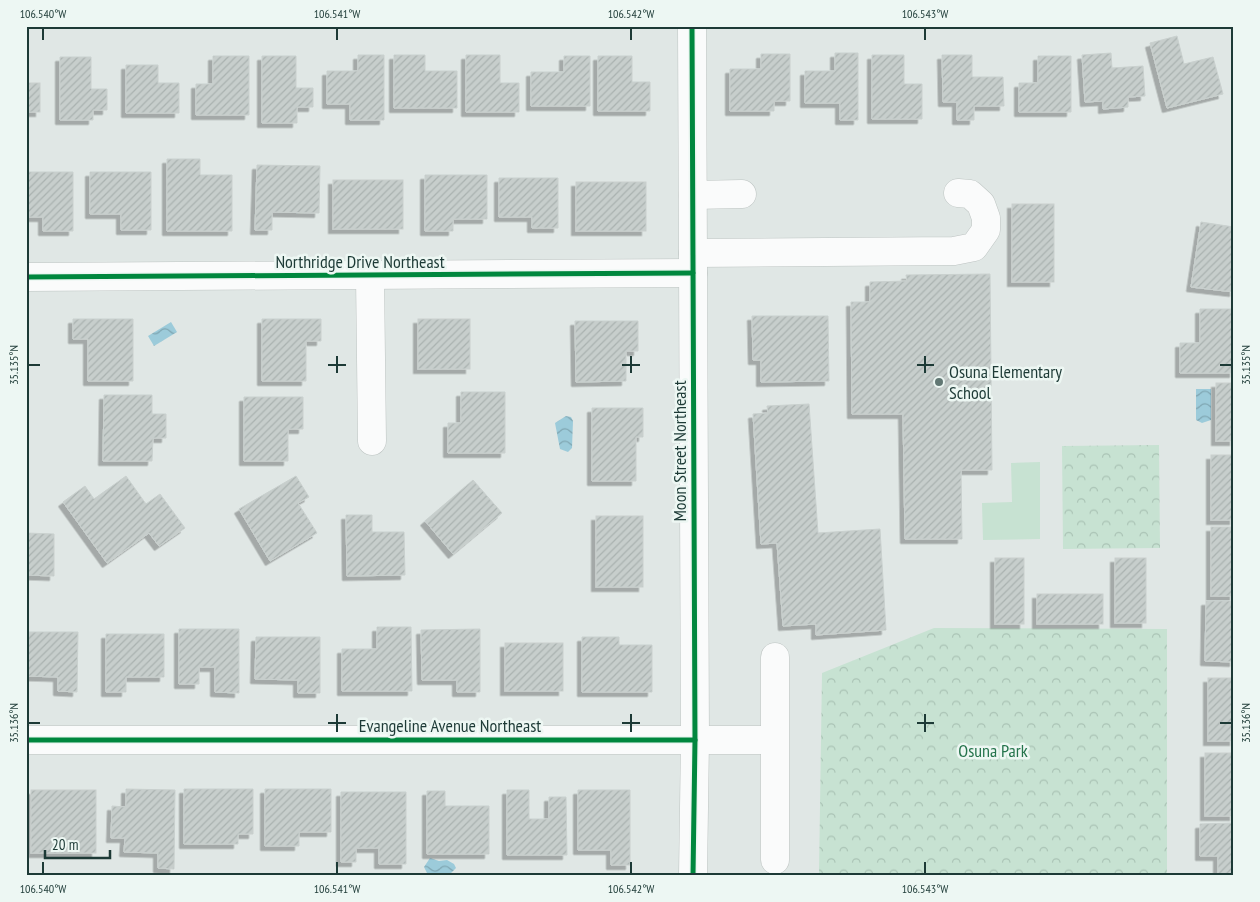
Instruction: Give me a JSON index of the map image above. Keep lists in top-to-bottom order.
{
  "streets": {
    "street": ["Northridge Drive Northeast", "Moon Street Northeast", "Evangeline Avenue Northeast"]
  },
  "crossings": [
    ["Northridge Drive Northeast", "Moon Street Northeast"],
    ["Moon Street Northeast", "Evangeline Avenue Northeast"]
  ],
  "parks": ["Osuna Park"],
  "places": ["Osuna Elementary School"],
  "scale_bar": "20 m",
  "coordinates": [
    "106.540°W",
    "106.541°W",
    "106.542°W",
    "106.543°W",
    "35.135°N",
    "35.136°N"
  ]
}
